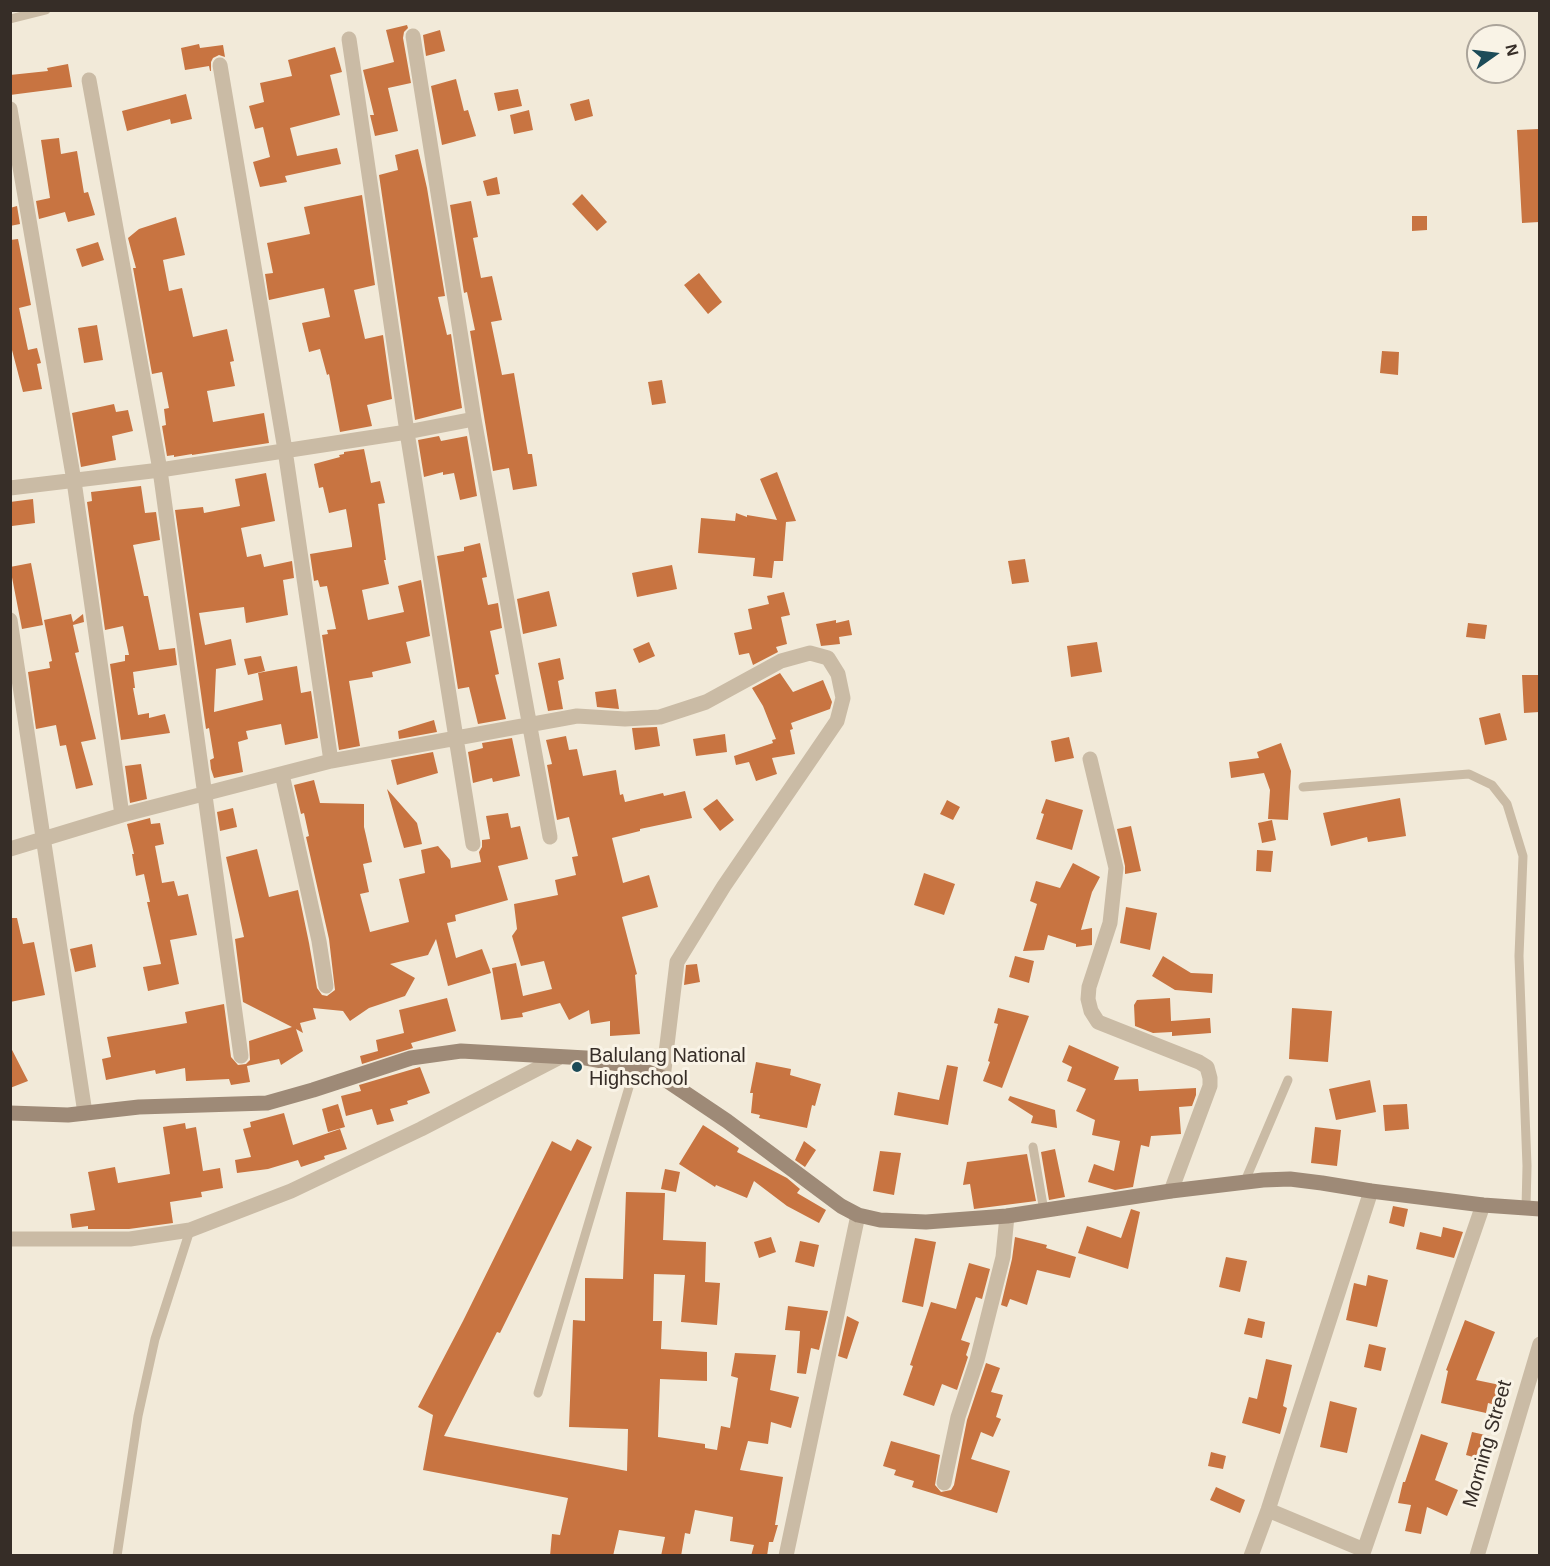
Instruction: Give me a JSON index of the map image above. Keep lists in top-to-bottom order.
{
  "streets": {
    "street": ["Morning Street"]
  },
  "places": ["Balulang National Highschool"],
  "north": "right"
}
